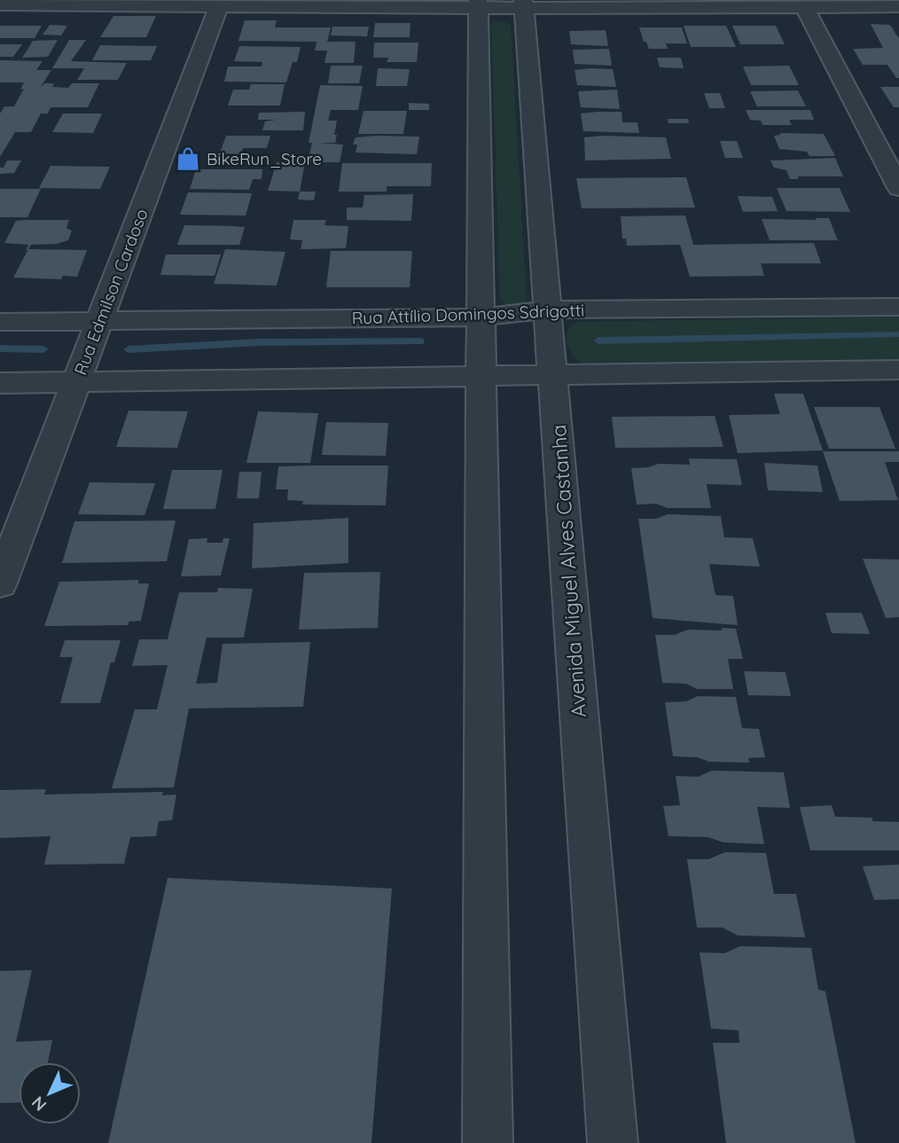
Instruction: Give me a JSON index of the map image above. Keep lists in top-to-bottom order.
{
  "streets": {
    "street": ["Rua Edmilson Cardoso", "Rua Attílio Domingos Sdrigotti", "Avenida Miguel Alves Castanha"]
  },
  "crossings": [
    ["Rua Edmilson Cardoso", "Rua Attílio Domingos Sdrigotti"],
    ["Rua Attílio Domingos Sdrigotti", "Avenida Miguel Alves Castanha"]
  ],
  "places": {
    "shop": ["BikeRun_Store"]
  },
  "north": "bottom left"
}
